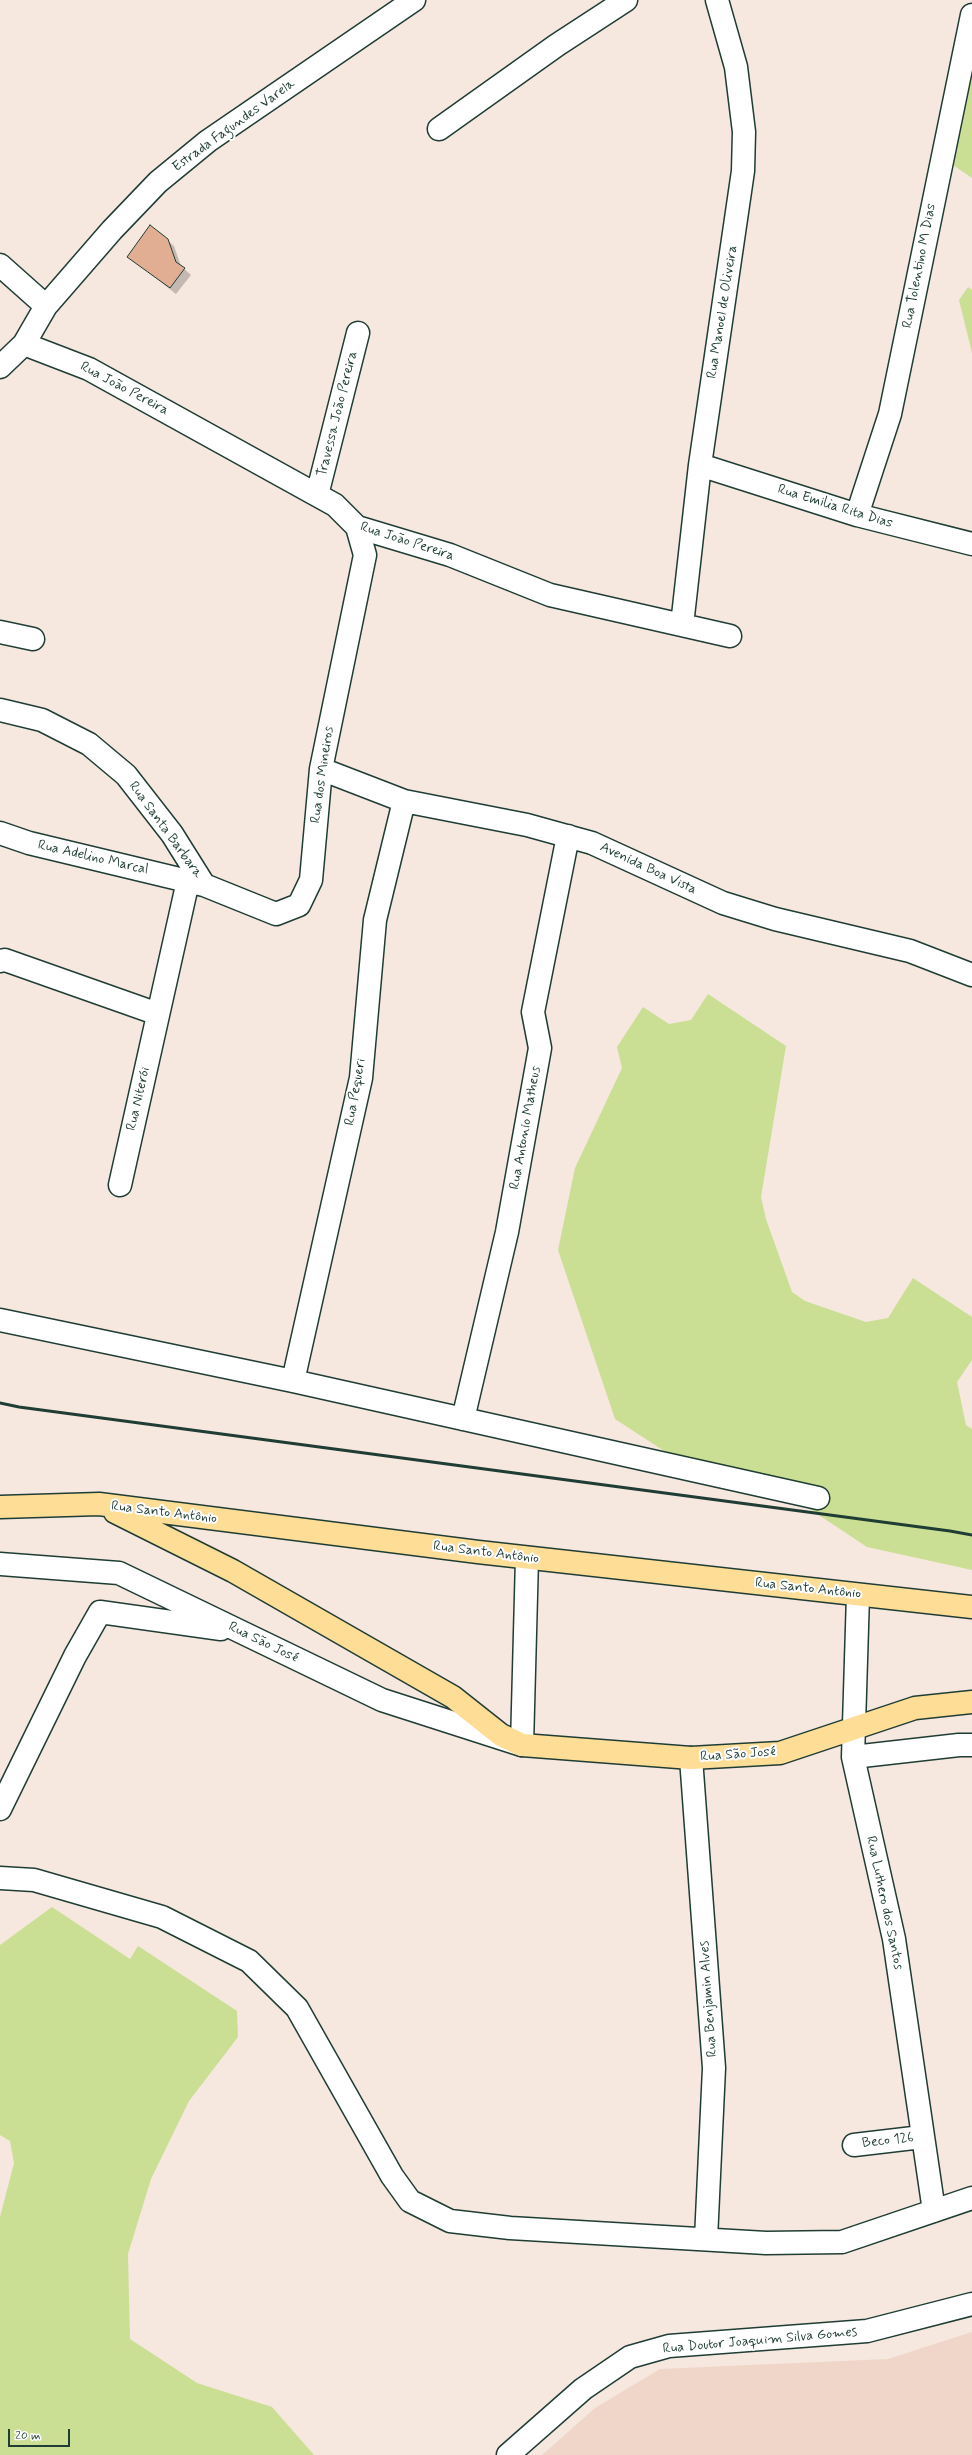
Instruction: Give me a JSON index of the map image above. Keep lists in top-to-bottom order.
{
  "streets": {
    "main road": ["Rua Santo Antônio", "Rua São José"],
    "street": [
      "Estrada Fagundes Varela",
      "Rua Tolentino M Dias",
      "Rua Manoel de Oliveira",
      "Rua João Pereira",
      "Travessa João Pereira",
      "Rua Emilia Rita Dias",
      "Rua dos Mineiros",
      "Rua Santa Barbara",
      "Rua Adelino Marcal",
      "Avenida Boa Vista",
      "Rua Pequeri",
      "Rua Niterói",
      "Rua Antonio Matheus",
      "Rua Luthero dos Santos",
      "Rua Benjamin Alves",
      "Beco 126",
      "Rua Doutor Joaquim Silva Gomes"
    ]
  },
  "crossings": [
    ["Estrada Fagundes Varela", "Rua João Pereira"],
    ["Rua Tolentino M Dias", "Rua Emilia Rita Dias"],
    ["Rua Manoel de Oliveira", "Rua João Pereira"],
    ["Rua Manoel de Oliveira", "Rua Emilia Rita Dias"],
    ["Rua João Pereira", "Travessa João Pereira"],
    ["Rua João Pereira", "Rua dos Mineiros"],
    ["Rua dos Mineiros", "Rua Santa Barbara"],
    ["Rua dos Mineiros", "Rua Adelino Marcal"],
    ["Rua dos Mineiros", "Avenida Boa Vista"],
    ["Rua dos Mineiros", "Rua Niterói"],
    ["Rua Santa Barbara", "Rua Adelino Marcal"],
    ["Rua Santa Barbara", "Rua Niterói"],
    ["Rua Adelino Marcal", "Rua Niterói"],
    ["Avenida Boa Vista", "Rua Pequeri"],
    ["Avenida Boa Vista", "Rua Antonio Matheus"],
    ["Rua Santo Antônio", "Rua São José"],
    ["Rua Santo Antônio", "Rua Luthero dos Santos"],
    ["Rua São José", "Rua Luthero dos Santos"],
    ["Rua São José", "Rua Benjamin Alves"],
    ["Rua Luthero dos Santos", "Beco 126"]
  ],
  "scale_bar": "20 m"
}
